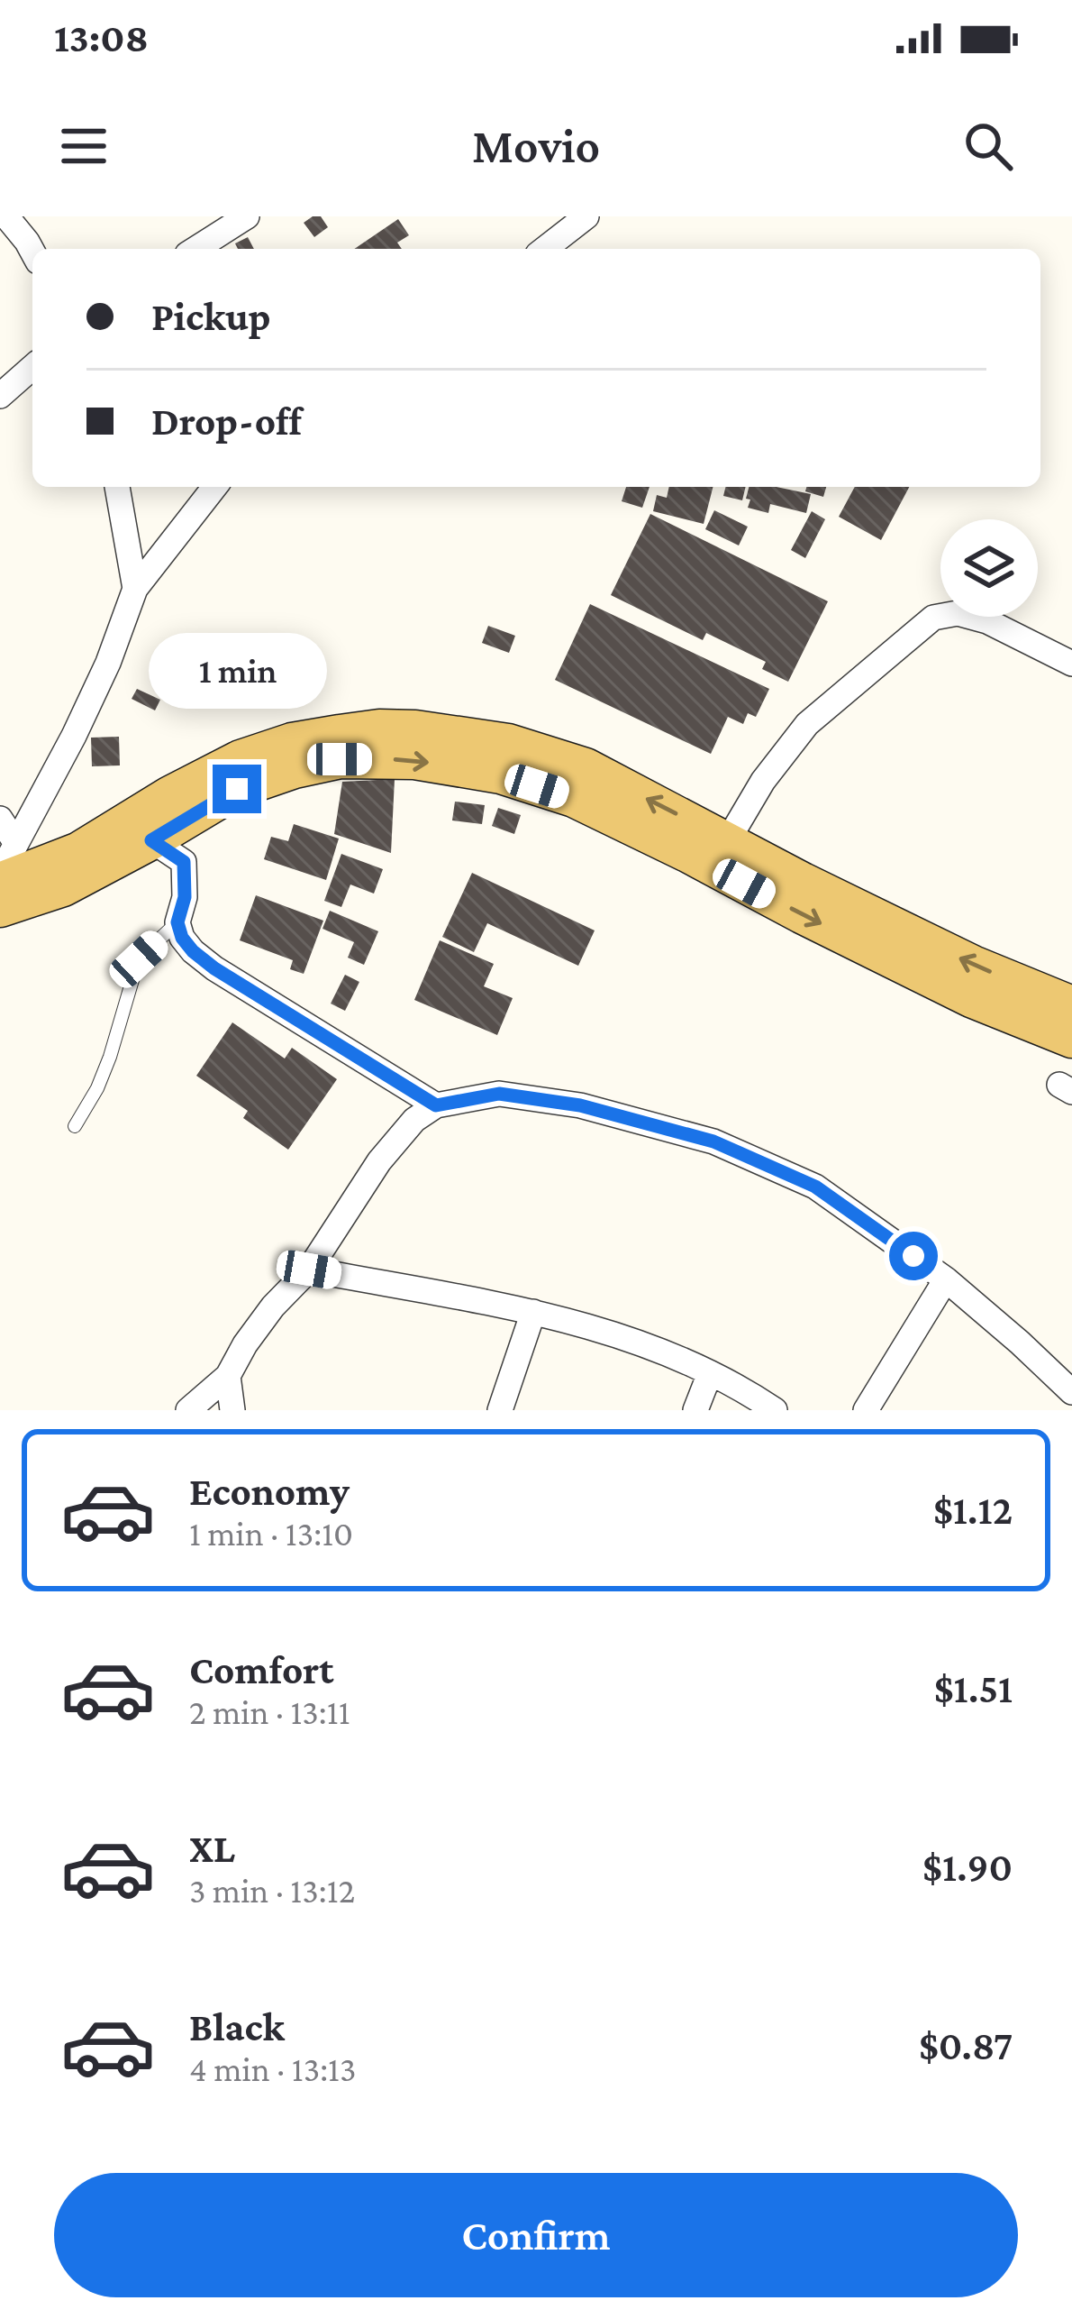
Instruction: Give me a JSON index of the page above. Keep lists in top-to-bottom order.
{
  "page": {
    "status": "13:08",
    "header": "Movio",
    "banner": ["Pickup", "Drop-off"],
    "bubble": "1 min",
    "list": [
      {
        "name": "Economy",
        "note": "1 min · 13:10",
        "value": "$1.12"
      },
      {
        "name": "Comfort",
        "note": "2 min · 13:11",
        "value": "$1.51"
      },
      {
        "name": "XL",
        "note": "3 min · 13:12",
        "value": "$1.90"
      },
      {
        "name": "Black",
        "note": "4 min · 13:13",
        "value": "$0.87"
      }
    ],
    "buttons": "Confirm"
  }
}
